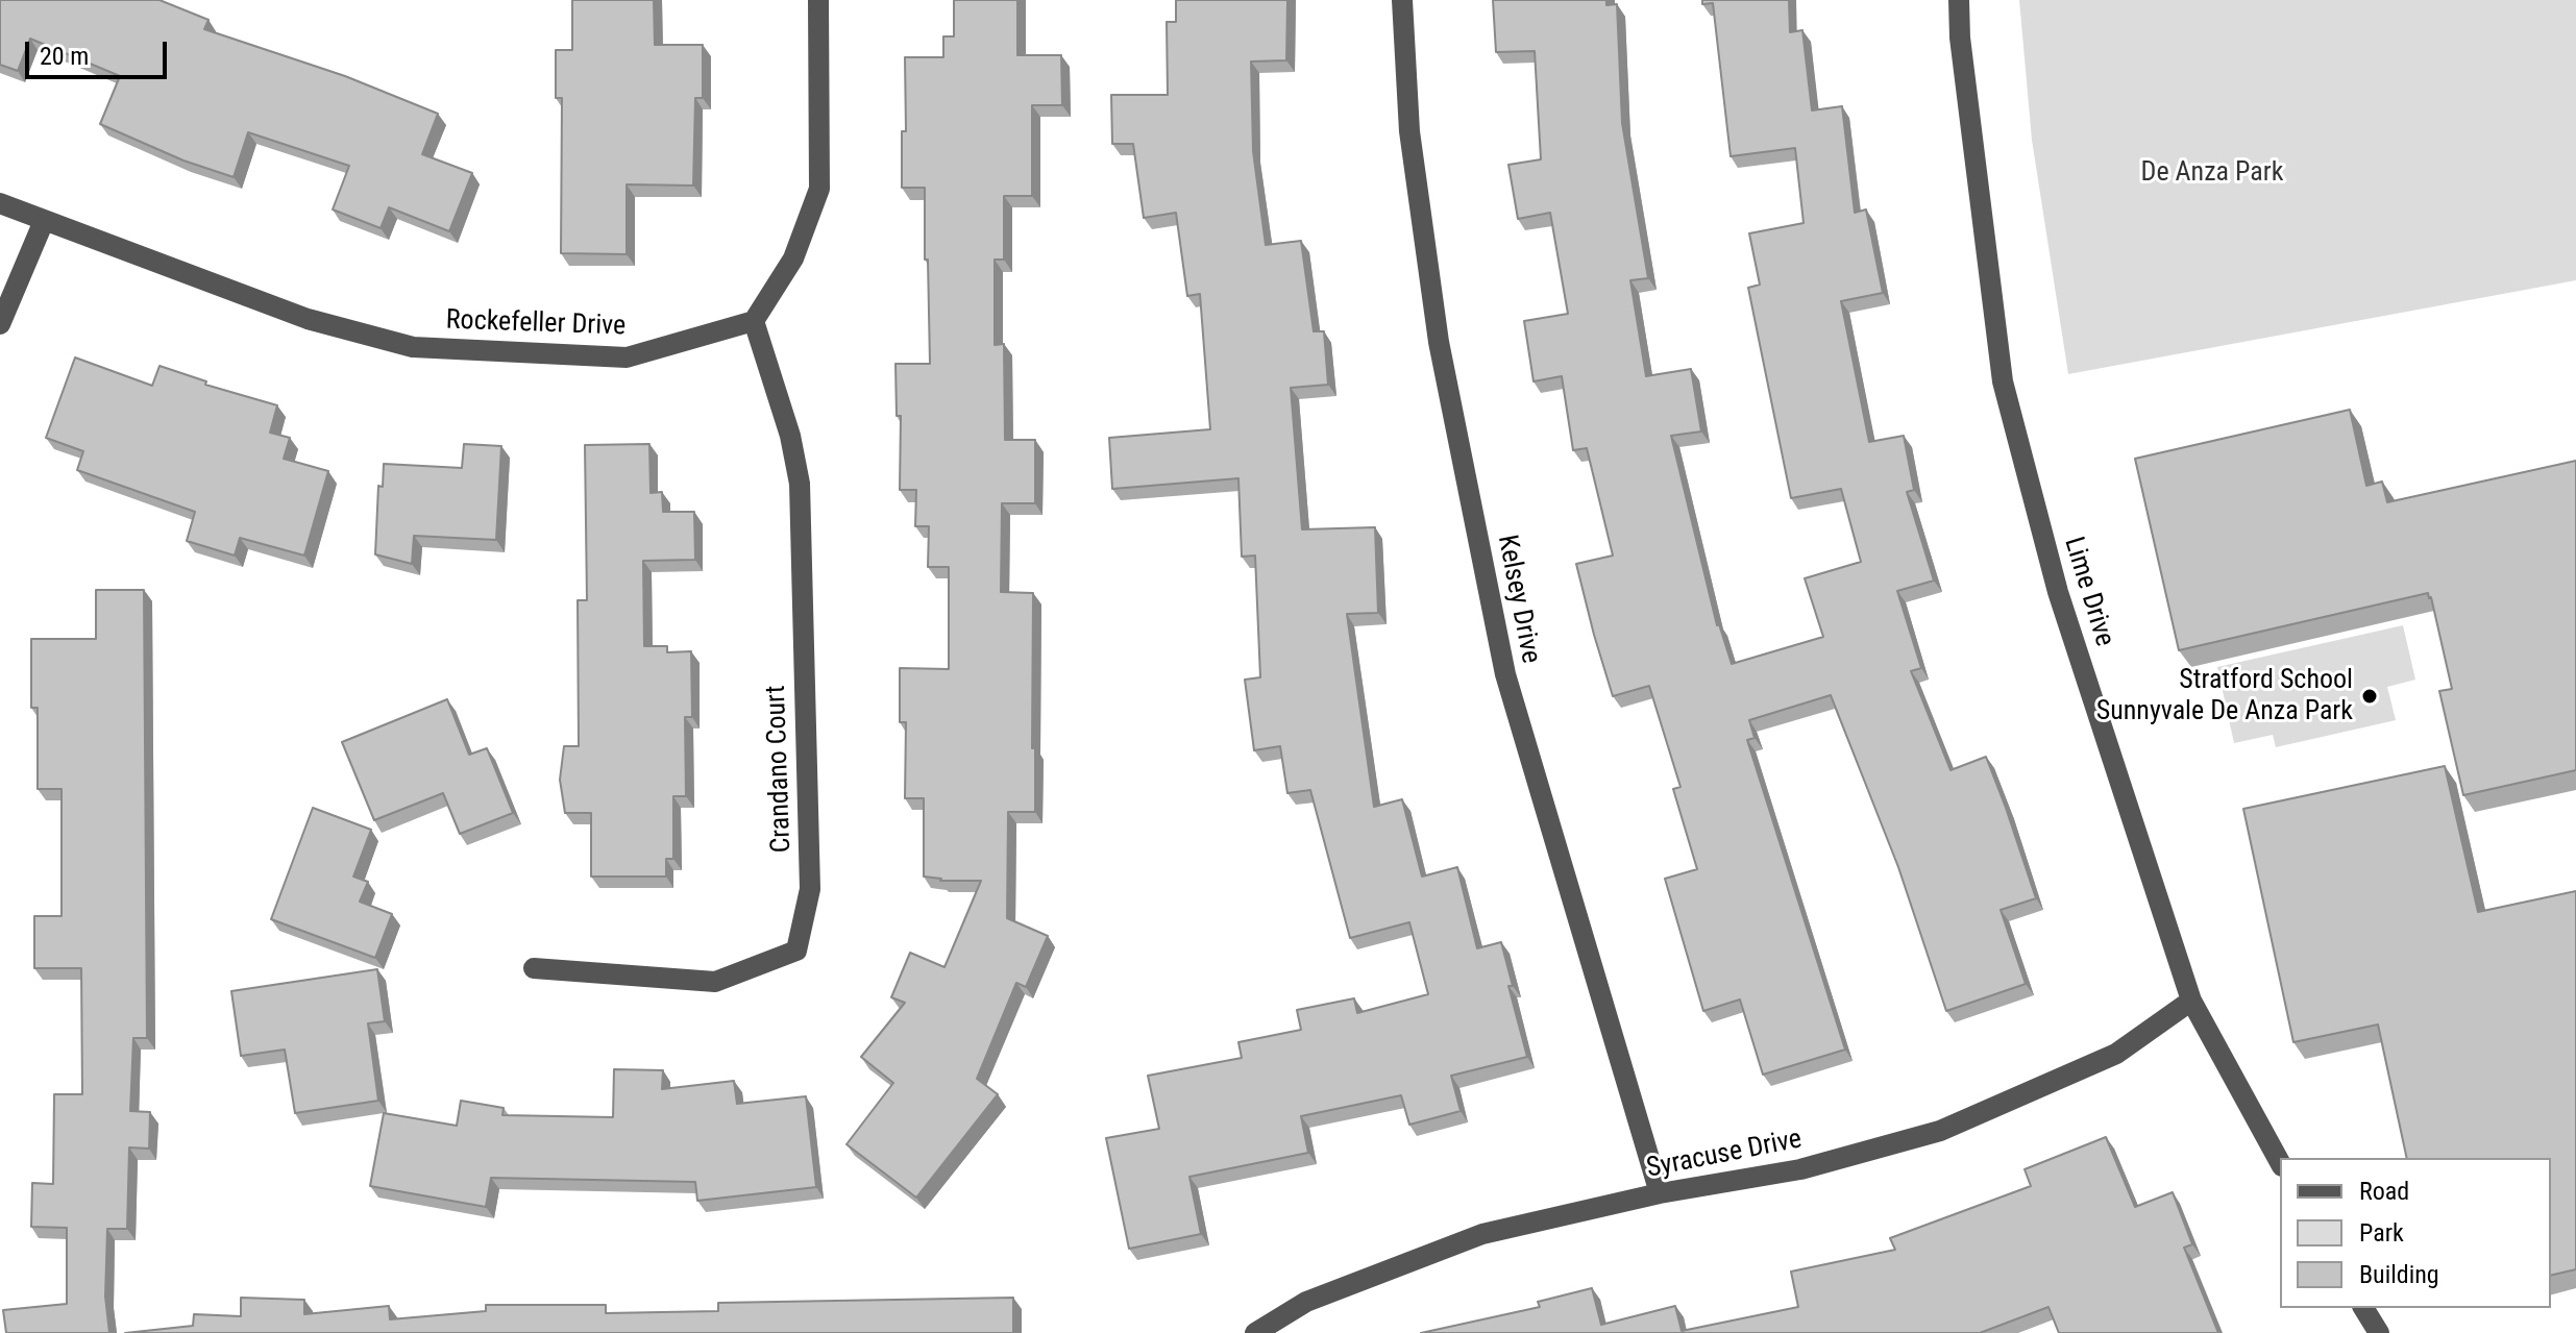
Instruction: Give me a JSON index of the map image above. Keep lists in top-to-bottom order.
{
  "streets": {
    "street": [
      "Rockefeller Drive",
      "Lime Drive",
      "Kelsey Drive",
      "Crandano Court",
      "Syracuse Drive"
    ]
  },
  "crossings": [
    ["Rockefeller Drive", "Crandano Court"],
    ["Lime Drive", "Syracuse Drive"],
    ["Kelsey Drive", "Syracuse Drive"]
  ],
  "parks": ["De Anza Park"],
  "places": ["Stratford School Sunnyvale De Anza Park"],
  "legend": ["Road", "Park", "Building"],
  "scale_bar": "20 m"
}
